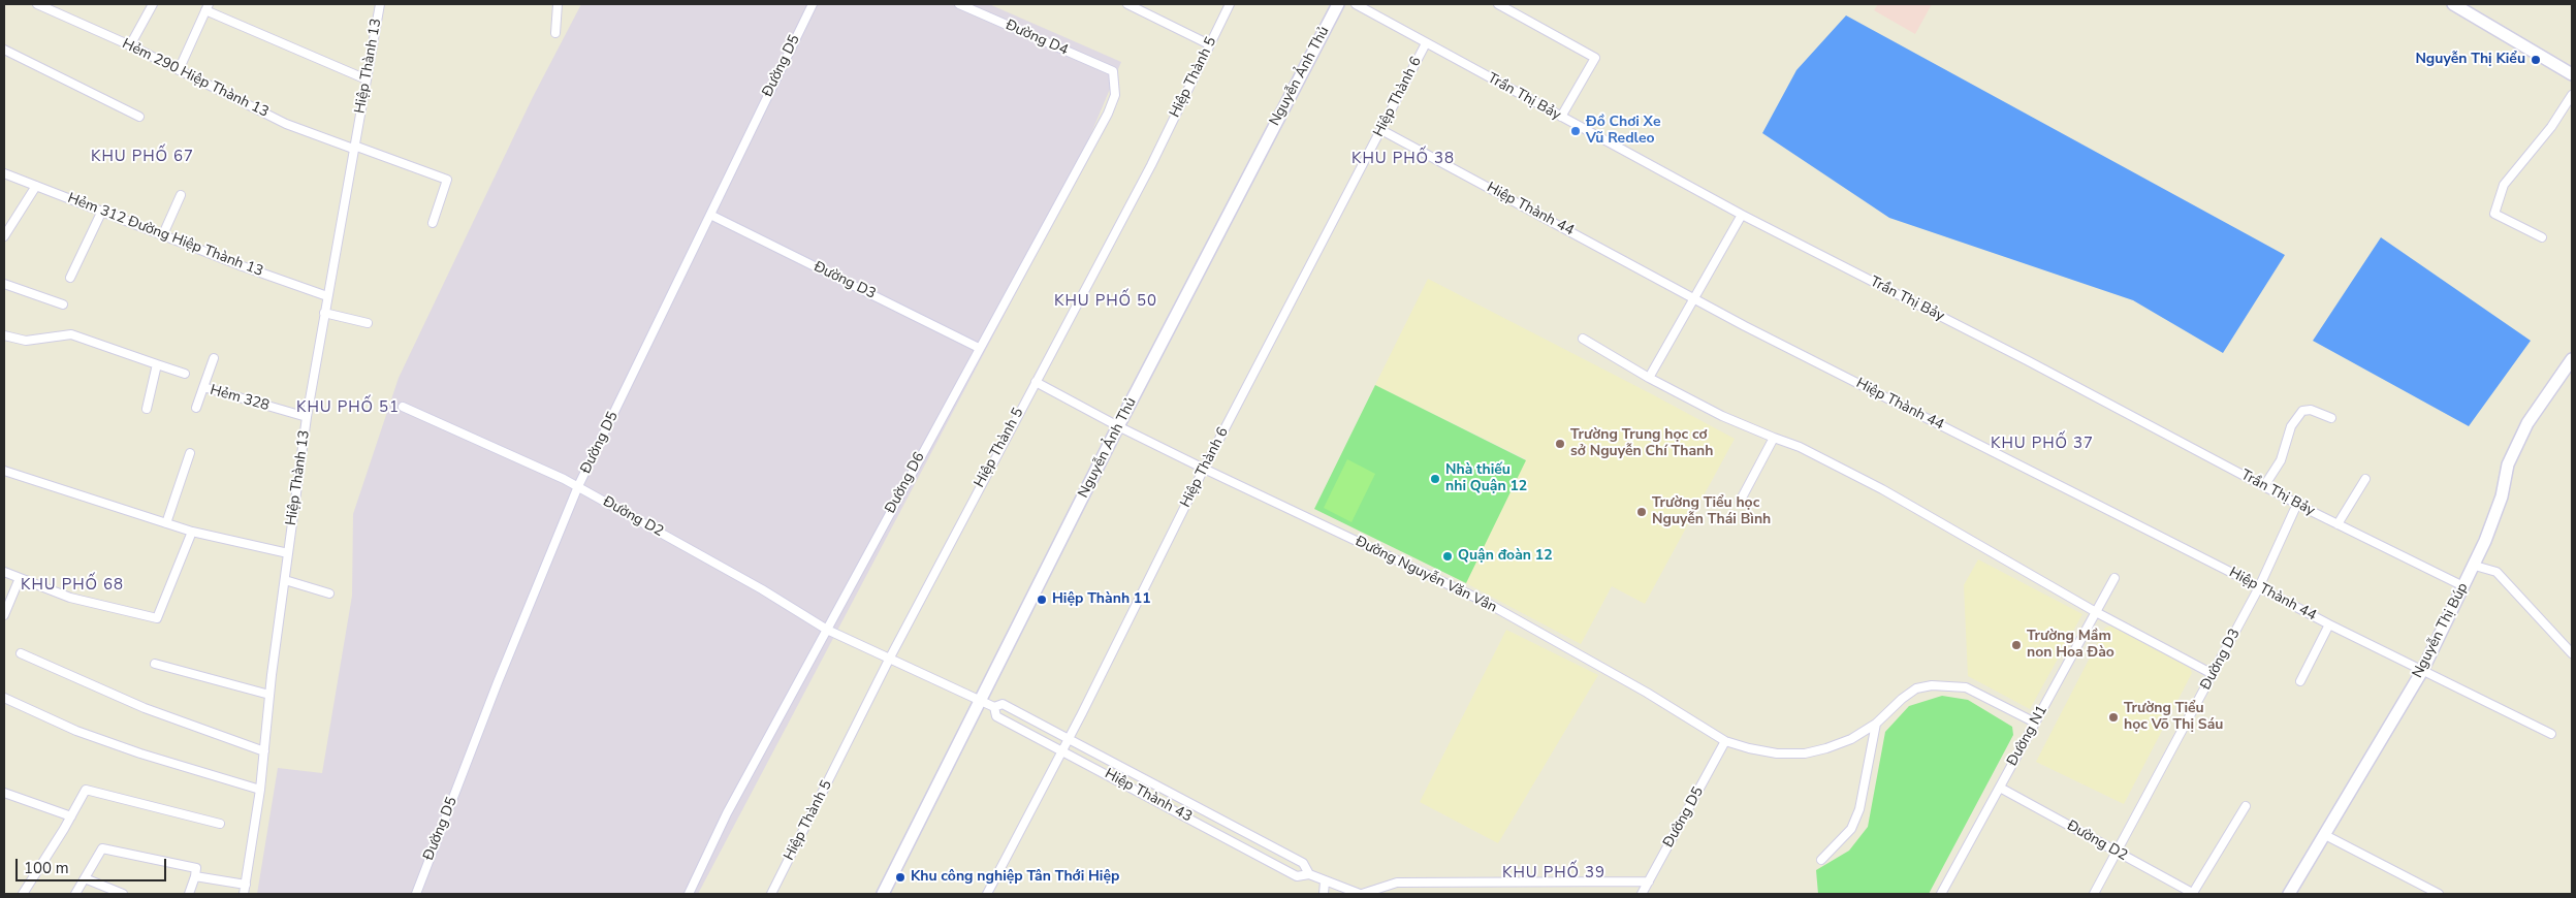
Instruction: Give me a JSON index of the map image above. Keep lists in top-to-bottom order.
{
  "streets": {
    "main road": ["Nguyễn Ảnh Thủ", "Nguyễn Thị Búp"],
    "street": [
      "Đường D4",
      "Hiệp Thành 13",
      "Đường D5",
      "Hiệp Thành 5",
      "Hẻm 290 Hiệp Thành 13",
      "Hiệp Thành 6",
      "Trần Thị Bảy",
      "Hiệp Thành 44",
      "Hẻm 312 Đường Hiệp Thành 13",
      "Đường D3",
      "Hẻm 328",
      "Đường D6",
      "Đường D2",
      "Đường Nguyễn Văn Vân",
      "Đường N1",
      "Hiệp Thành 43"
    ]
  },
  "crossings": [
    ["Đường D4", "Đường D6"],
    ["Hiệp Thành 13", "Hẻm 290 Hiệp Thành 13"],
    ["Hiệp Thành 13", "Hẻm 312 Đường Hiệp Thành 13"],
    ["Hiệp Thành 13", "Hẻm 328"],
    ["Đường D5", "Đường D3"],
    ["Đường D5", "Đường D2"],
    ["Đường D5", "Đường Nguyễn Văn Vân"],
    ["Đường D5", "Hiệp Thành 43"],
    ["Nguyễn Ảnh Thủ", "Đường Nguyễn Văn Vân"],
    ["Nguyễn Ảnh Thủ", "Hiệp Thành 43"],
    ["Hiệp Thành 5", "Đường Nguyễn Văn Vân"],
    ["Hiệp Thành 5", "Hiệp Thành 43"],
    ["Hiệp Thành 6", "Trần Thị Bảy"],
    ["Hiệp Thành 6", "Hiệp Thành 44"],
    ["Hiệp Thành 6", "Đường Nguyễn Văn Vân"],
    ["Hiệp Thành 6", "Hiệp Thành 43"],
    ["Trần Thị Bảy", "Đường D3"],
    ["Trần Thị Bảy", "Nguyễn Thị Búp"],
    ["Hiệp Thành 44", "Đường D3"],
    ["Hiệp Thành 44", "Nguyễn Thị Búp"],
    ["Đường D3", "Đường D6"],
    ["Đường D3", "Đường D2"],
    ["Đường D6", "Đường D2"],
    ["Đường D6", "Hiệp Thành 43"],
    ["Đường D2", "Đường N1"],
    ["Đường D2", "Hiệp Thành 43"],
    ["Đường Nguyễn Văn Vân", "Đường N1"]
  ],
  "districts": [
    "KHU PHỐ 67",
    "KHU PHỐ 38",
    "KHU PHỐ 50",
    "KHU PHỐ 51",
    "KHU PHỐ 37",
    "KHU PHỐ 68",
    "KHU PHỐ 39"
  ],
  "places": [
    "Nguyễn Thị Kiểu",
    "Đồ Chơi Xe Vũ Redleo",
    "Trường Trung học cơ sở Nguyễn Chí Thanh",
    "Nhà thiếu nhi Quận 12",
    "Trường Tiểu học Nguyễn Thái Bình",
    "Quận đoàn 12",
    "Hiệp Thành 11",
    "Trường Mầm non Hoa Đào",
    "Trường Tiểu học Võ Thị Sáu",
    "Khu công nghiệp Tân Thới Hiệp"
  ],
  "scale_bar": "100 m"
}
